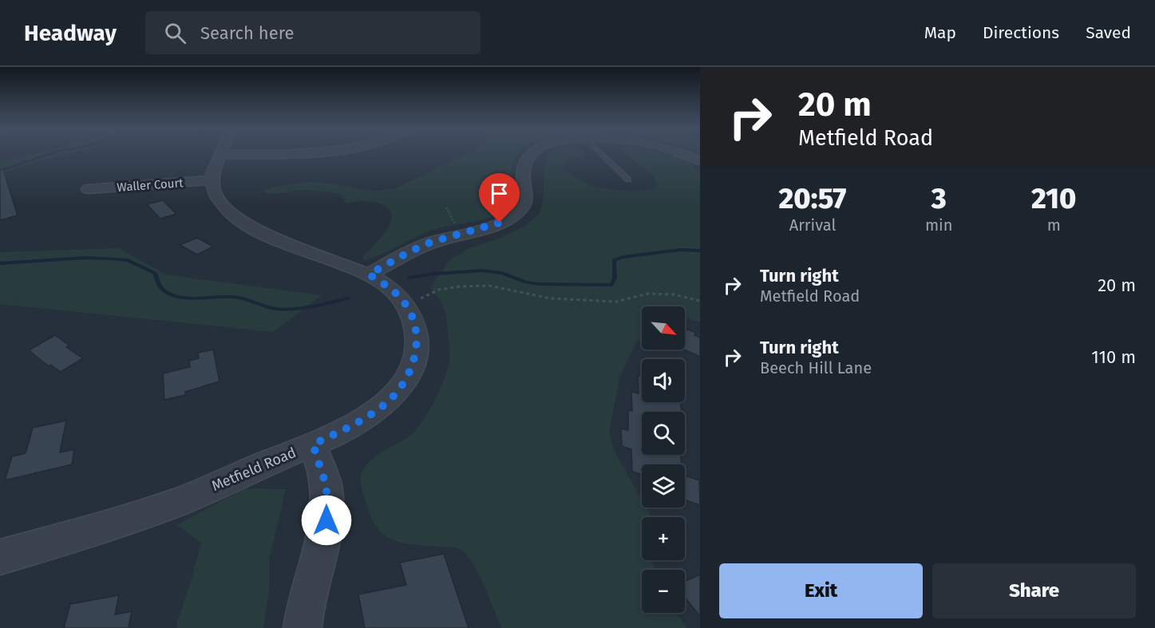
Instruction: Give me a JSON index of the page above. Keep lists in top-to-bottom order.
{
  "streets": {
    "street": ["Waller Court", "Metfield Road"]
  },
  "crossings": [
    ["Waller Court", "Metfield Road"]
  ],
  "north": "bottom right",
  "page": {
    "header": "Headway",
    "search": "Search here",
    "nav": ["Map", "Directions", "Saved"],
    "turn": ["20 m", "Metfield Road"],
    "eta": [
      "20:57",
      "Arrival",
      "3",
      "min",
      "210",
      "m"
    ],
    "list": [
      {
        "name": "Turn right",
        "note": "Metfield Road",
        "value": "20 m"
      },
      {
        "name": "Turn right",
        "note": "Beech Hill Lane",
        "value": "110 m"
      }
    ],
    "map_buttons": ["+", "−"],
    "buttons": ["Exit", "Share"]
  }
}
